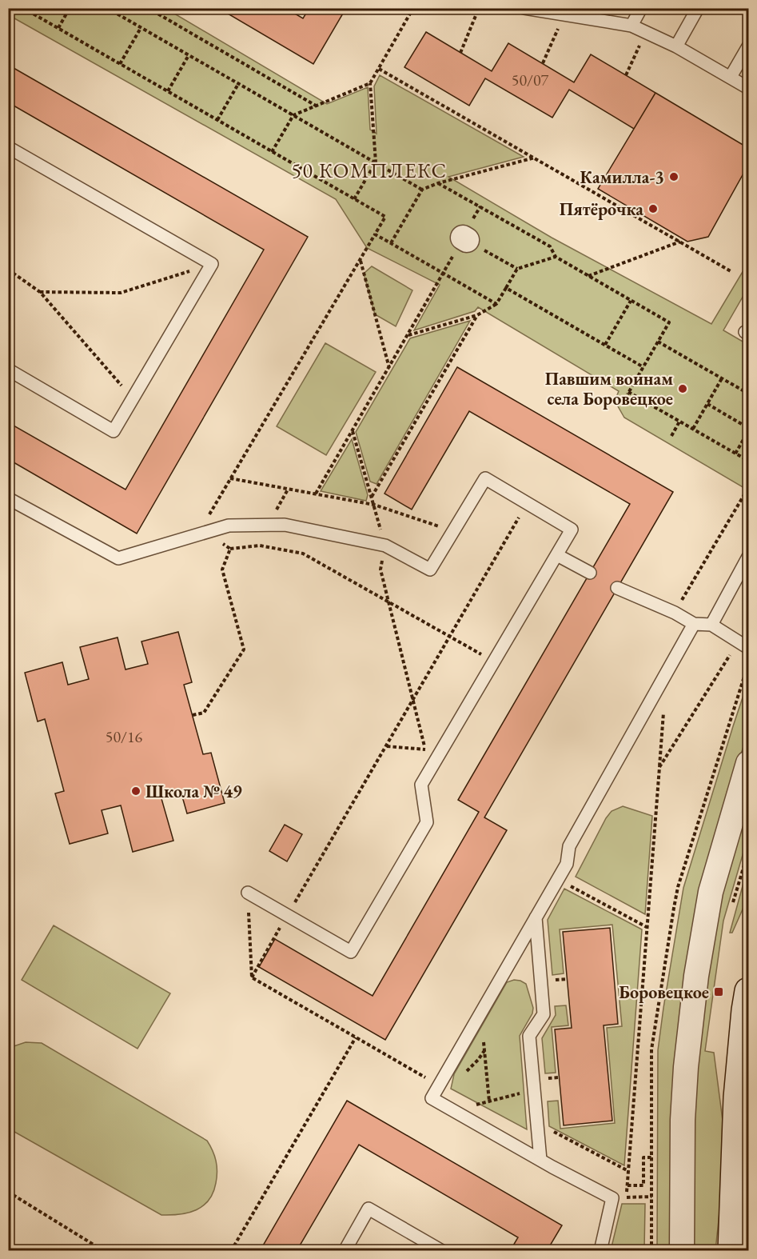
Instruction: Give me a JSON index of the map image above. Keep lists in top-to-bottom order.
{
  "districts": ["50 КОМПЛЕКС"],
  "places": {
    "other": [
      "Камилла-3",
      "Пятёрочка",
      "Павшим воинам села Боровецкое",
      "Школа № 49"
    ],
    "transit": ["Боровецкое"]
  },
  "house_numbers": ["50/07", "50/16"]
}
